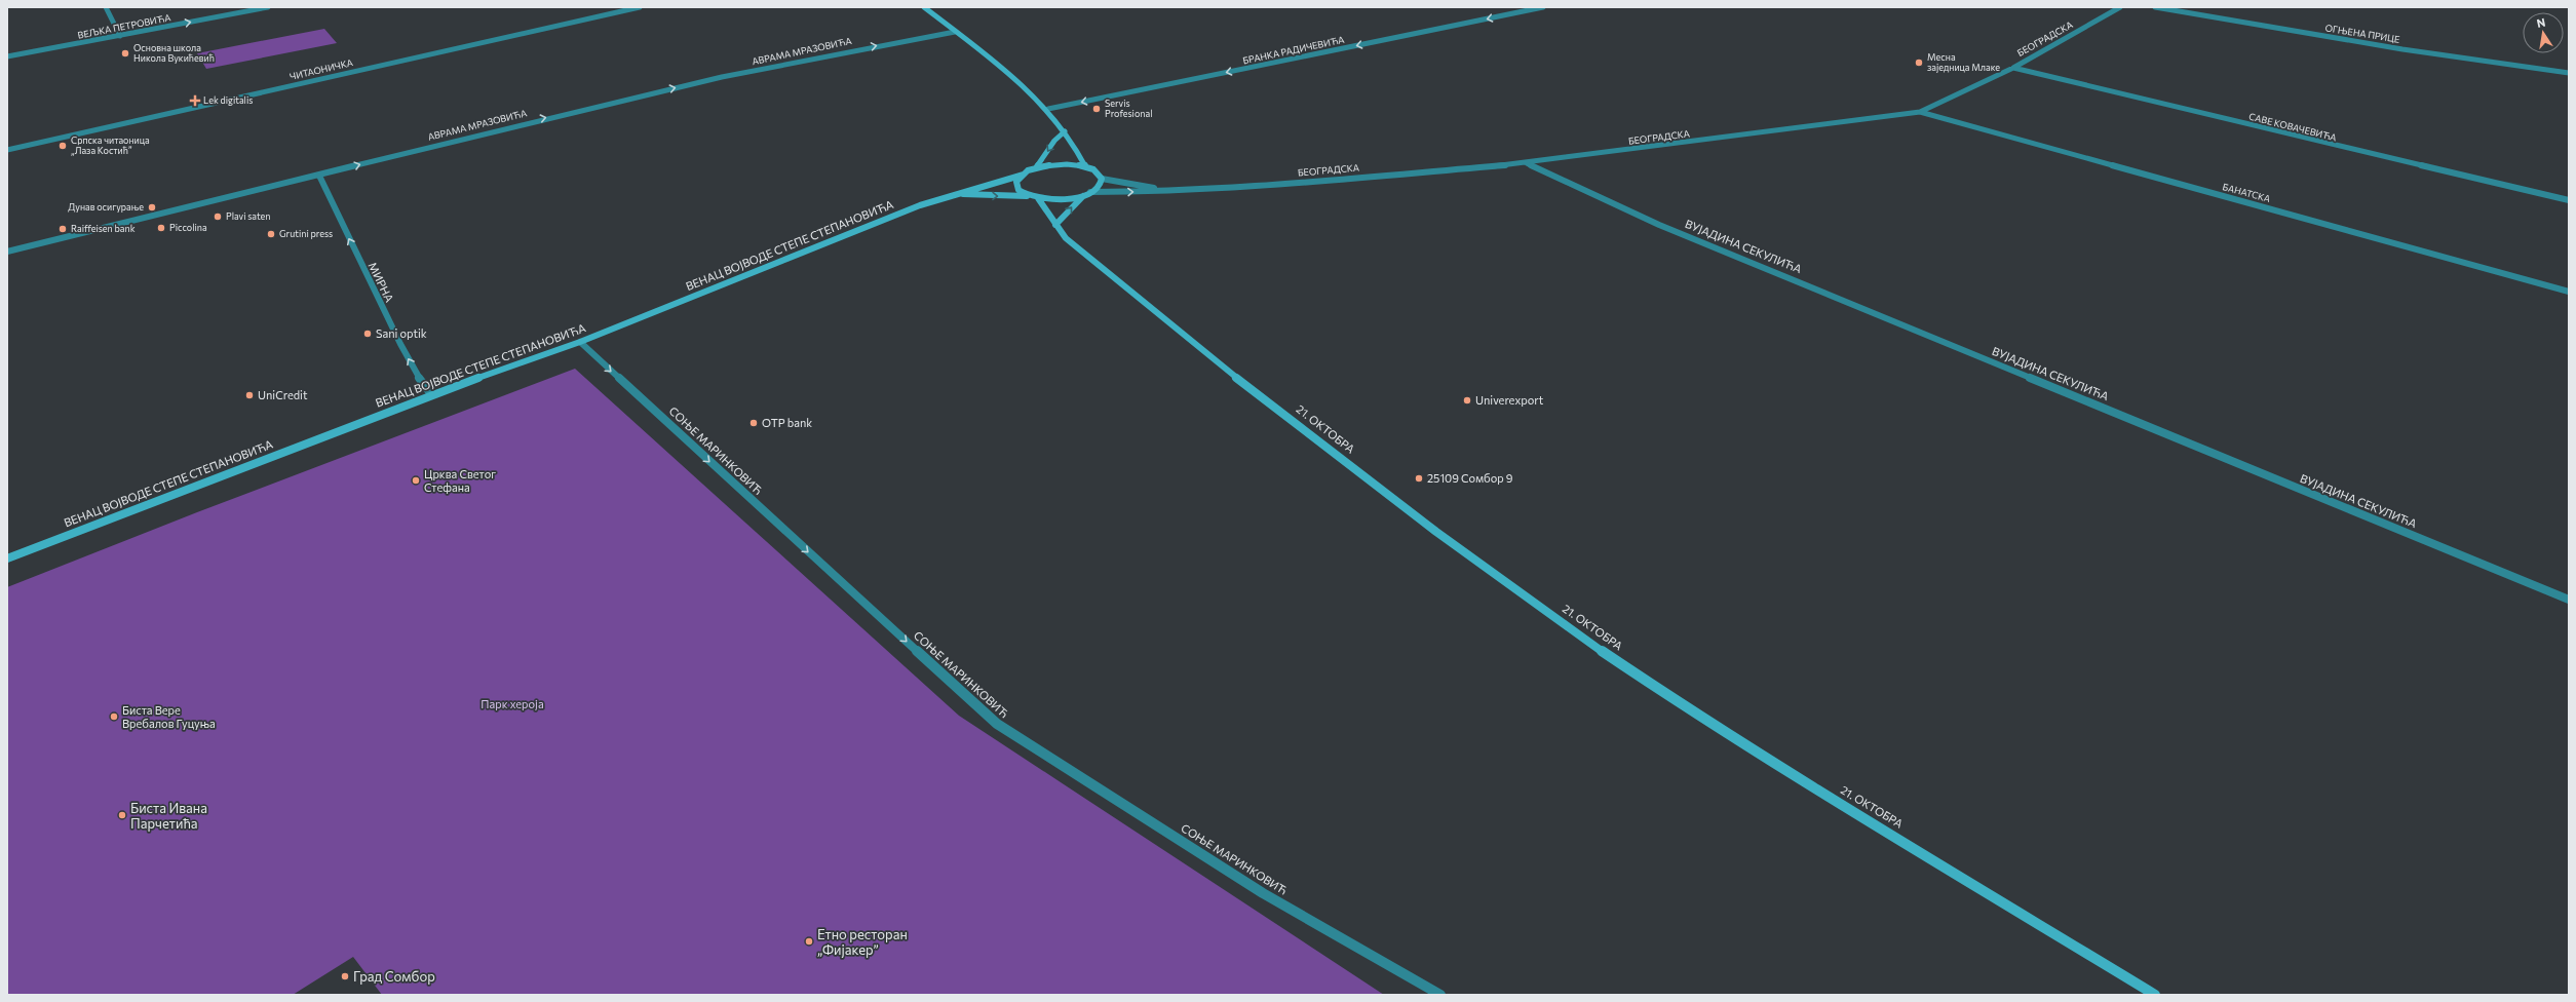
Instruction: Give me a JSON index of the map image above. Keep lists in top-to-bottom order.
{
  "streets": {
    "main road": ["ВЕНАЦ ВОЈВОДЕ СТЕПЕ СТЕПАНОВИЋА", "21. ОКТОБРА"],
    "street": [
      "ВЕЉКА ПЕТРОВИЋА",
      "ОГЊЕНА ПРИЦЕ",
      "БЕОГРАДСКА",
      "БРАНКА РАДИЧЕВИЋА",
      "АВРАМА МРАЗОВИЋА",
      "ЧИТАОНИЧКА",
      "САВЕ КОВАЧЕВИЋА",
      "БАНАТСКА",
      "ВУЈАДИНА СЕКУЛИЋА",
      "МИРНА",
      "СОЊЕ МАРИНКОВИЋ"
    ]
  },
  "crossings": [
    ["БЕОГРАДСКА", "САВЕ КОВАЧЕВИЋА"],
    ["БЕОГРАДСКА", "БАНАТСКА"],
    ["БЕОГРАДСКА", "ВЕНАЦ ВОЈВОДЕ СТЕПЕ СТЕПАНОВИЋА"],
    ["БЕОГРАДСКА", "ВУЈАДИНА СЕКУЛИЋА"],
    ["АВРАМА МРАЗОВИЋА", "МИРНА"],
    ["ВЕНАЦ ВОЈВОДЕ СТЕПЕ СТЕПАНОВИЋА", "МИРНА"],
    ["ВЕНАЦ ВОЈВОДЕ СТЕПЕ СТЕПАНОВИЋА", "21. ОКТОБРА"],
    ["ВЕНАЦ ВОЈВОДЕ СТЕПЕ СТЕПАНОВИЋА", "СОЊЕ МАРИНКОВИЋ"]
  ],
  "one_way": [
    "ВЕЉКА ПЕТРОВИЋА",
    "БРАНКА РАДИЧЕВИЋА",
    "АВРАМА МРАЗОВИЋА",
    "МИРНА",
    "СОЊЕ МАРИНКОВИЋ"
  ],
  "parks": ["Парк хероја"],
  "places": {
    "other": [
      "Основна школа Никола Вукићевић",
      "Месна заједница Млаке",
      "Servis Profesional",
      "Српска читаоница „Лаза Костић”",
      "Дунав осигурање",
      "Plavi saten",
      "Piccolina",
      "Raiffeisen bank",
      "Grutini press",
      "Sani optik",
      "UniCredit",
      "Univerexport",
      "OTP bank",
      "25109 Сомбор 9",
      "Црква Светог Стефана",
      "Биста Вере Вребалов Гуцуња",
      "Биста Ивана Парчетића",
      "Етно ресторан „Фијакер”",
      "Град Сомбор"
    ],
    "health": ["Lek digitalis"]
  },
  "north": "top"
}
